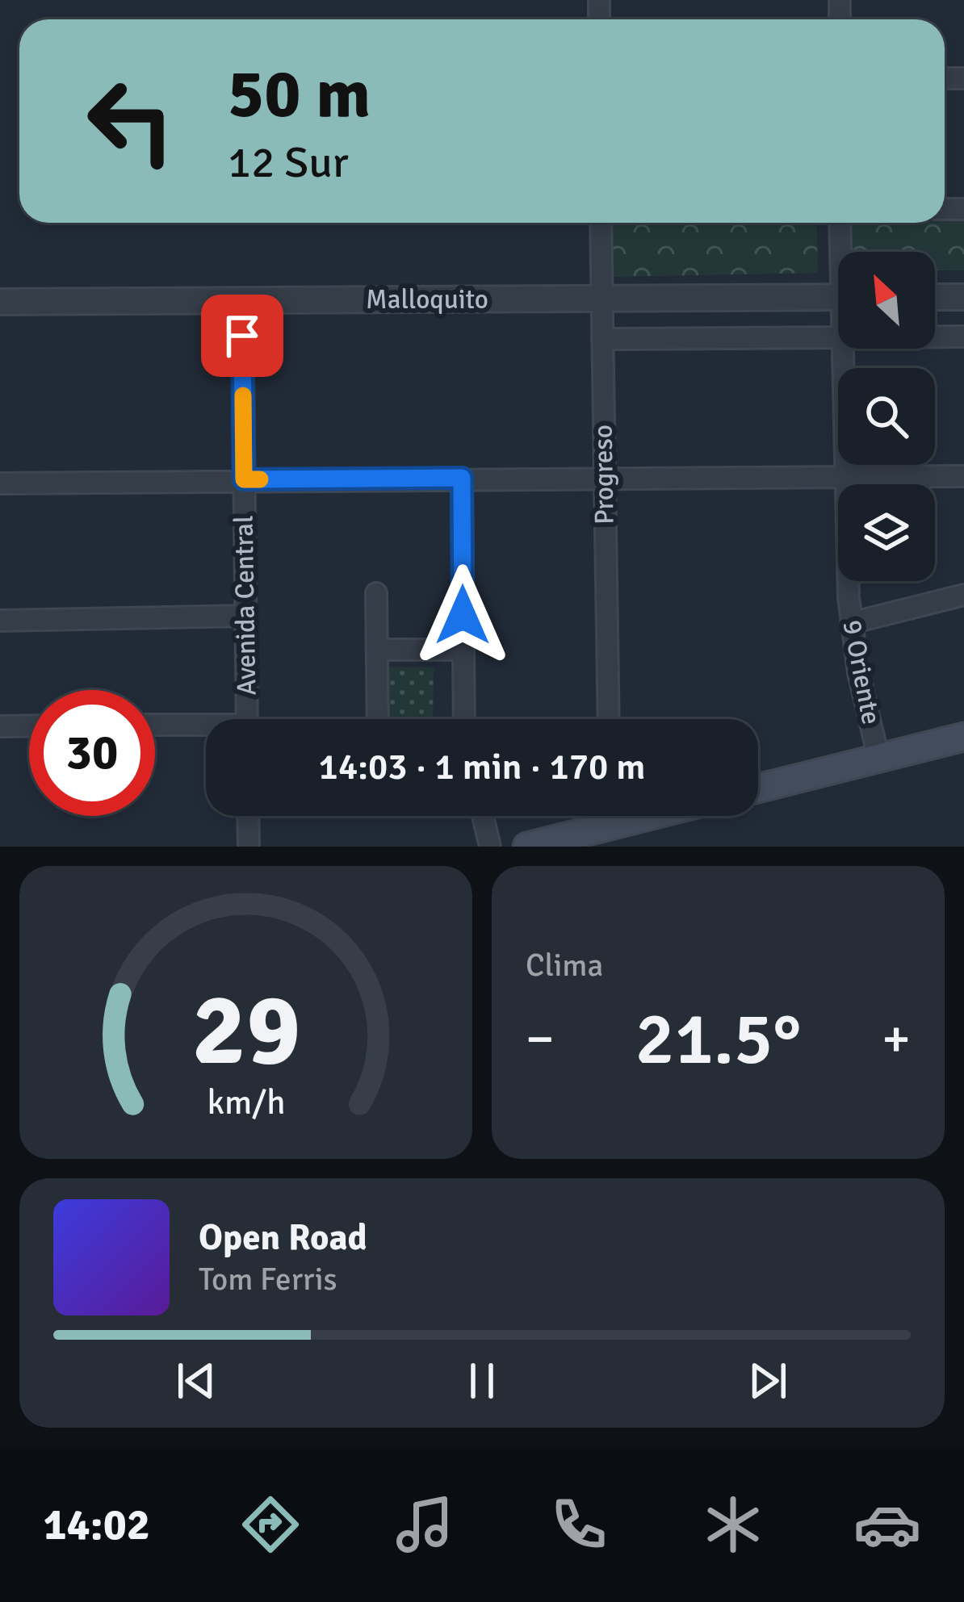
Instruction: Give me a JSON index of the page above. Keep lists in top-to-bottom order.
{
  "streets": {
    "street": [
      "Malloquito",
      "Progreso",
      "Avenida Central",
      "9 Oriente"
    ]
  },
  "crossings": [
    ["Malloquito", "Progreso"],
    ["Malloquito", "Avenida Central"]
  ],
  "north": "top left",
  "page": {
    "turn": ["50 m", "12 Sur"],
    "limit": "30",
    "trip": "14:03 · 1 min · 170 m",
    "tile": "Clima",
    "heat": ["−", "21.5°", "+"],
    "song": ["Open Road", "Tom Ferris"],
    "tabs": "14:02",
    "gauge": ["29", "km/h"]
  }
}
